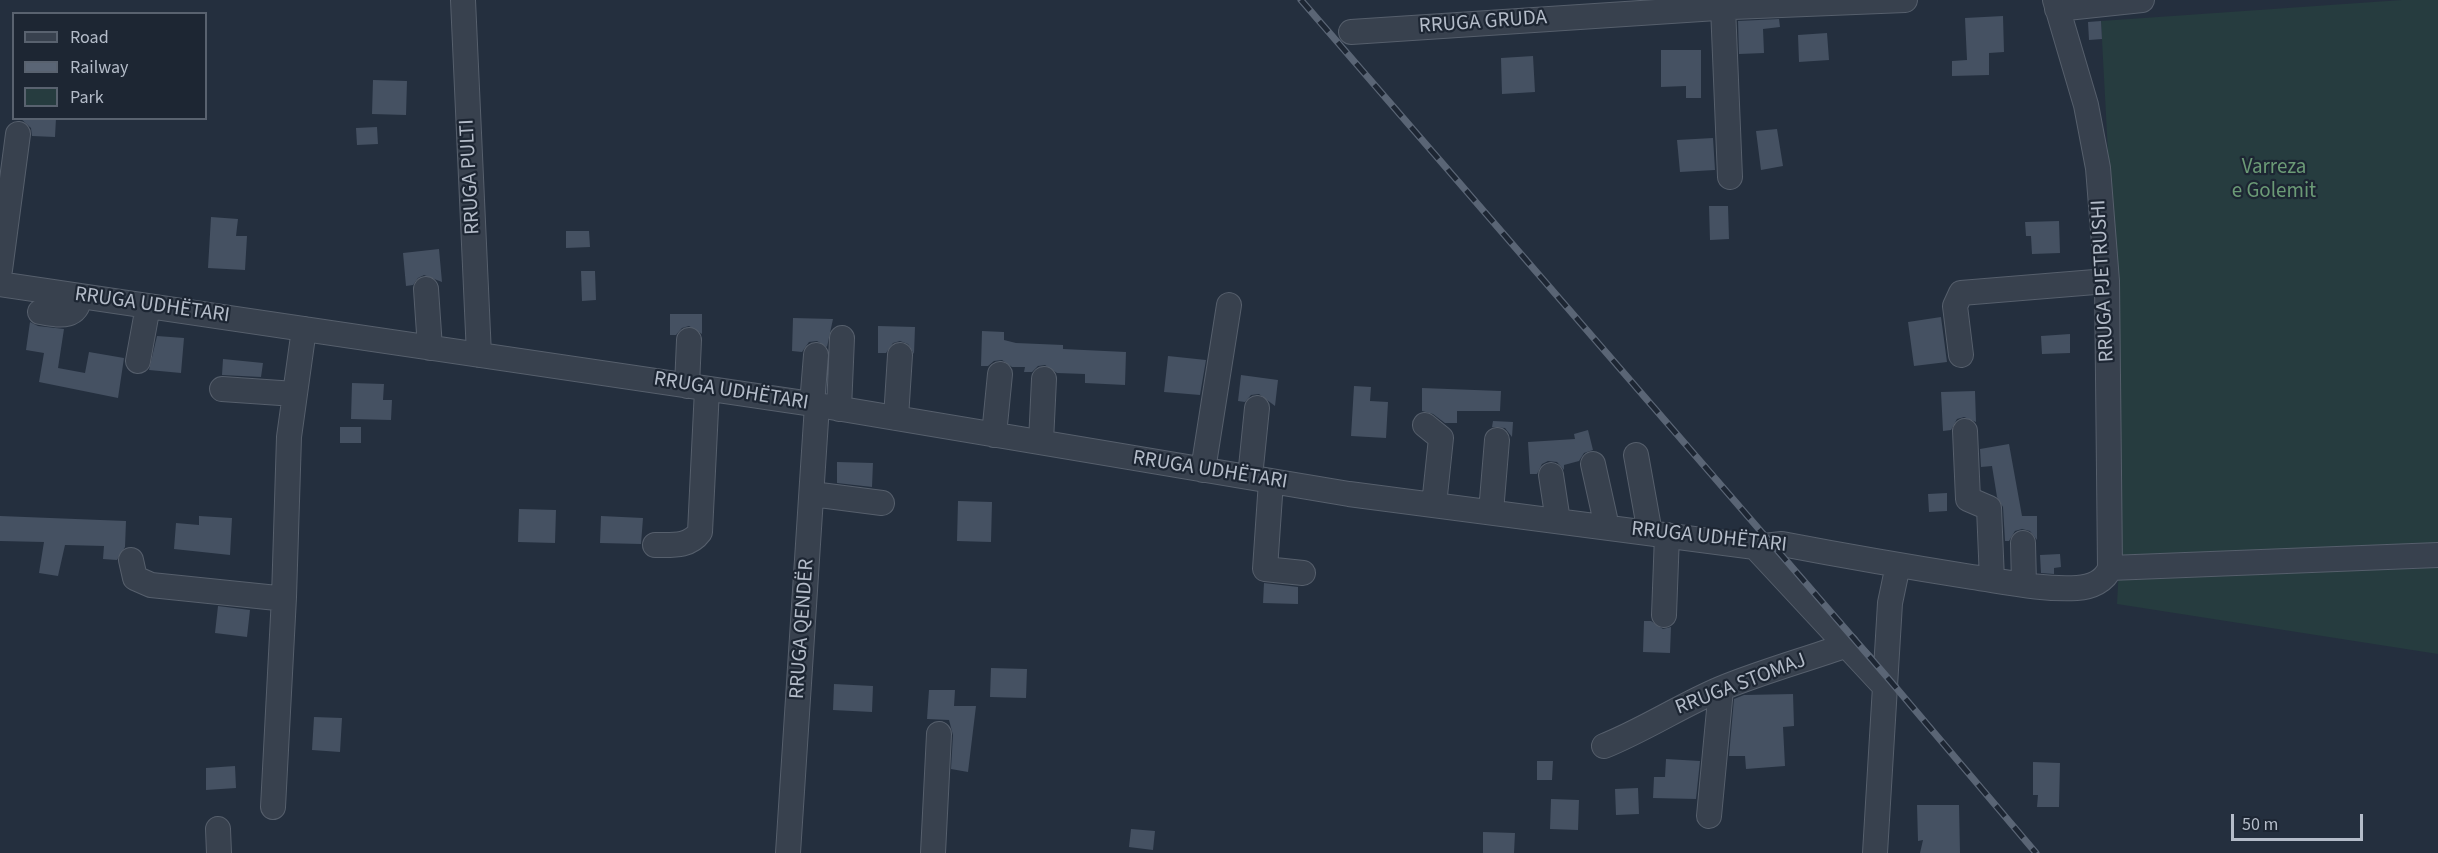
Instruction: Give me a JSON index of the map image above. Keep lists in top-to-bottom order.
{
  "streets": {
    "street": [
      "RRUGA GRUDA",
      "RRUGA PULTI",
      "RRUGA PJETRUSHI",
      "RRUGA UDHËTARI",
      "RRUGA QENDËR",
      "RRUGA STOMAJ"
    ]
  },
  "crossings": [
    ["RRUGA PULTI", "RRUGA UDHËTARI"],
    ["RRUGA PJETRUSHI", "RRUGA UDHËTARI"],
    ["RRUGA UDHËTARI", "RRUGA QENDËR"]
  ],
  "parks": ["Varreza e Golemit"],
  "legend": ["Road", "Railway", "Park"],
  "scale_bar": "50 m"
}
